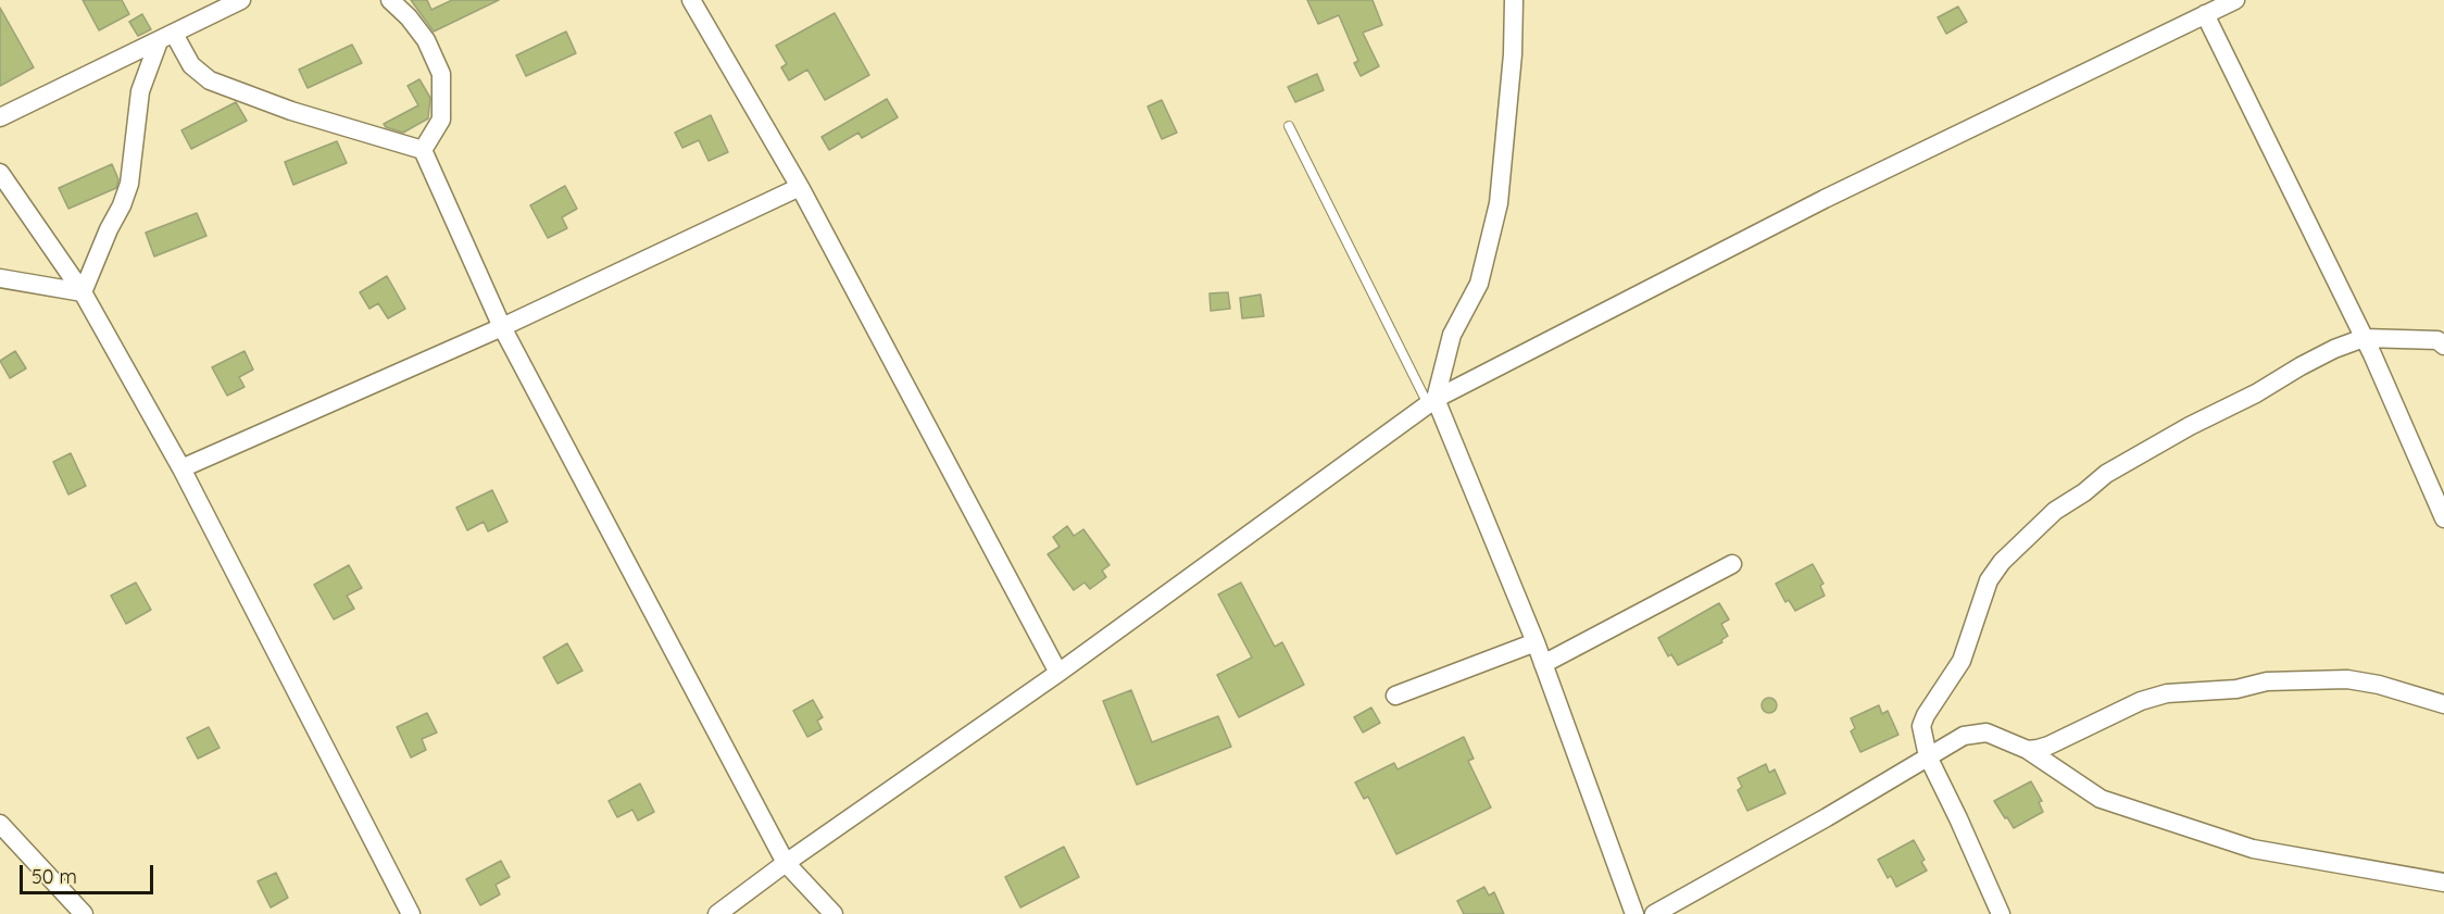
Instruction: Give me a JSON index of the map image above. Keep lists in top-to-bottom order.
{
  "scale_bar": "50 m"
}
